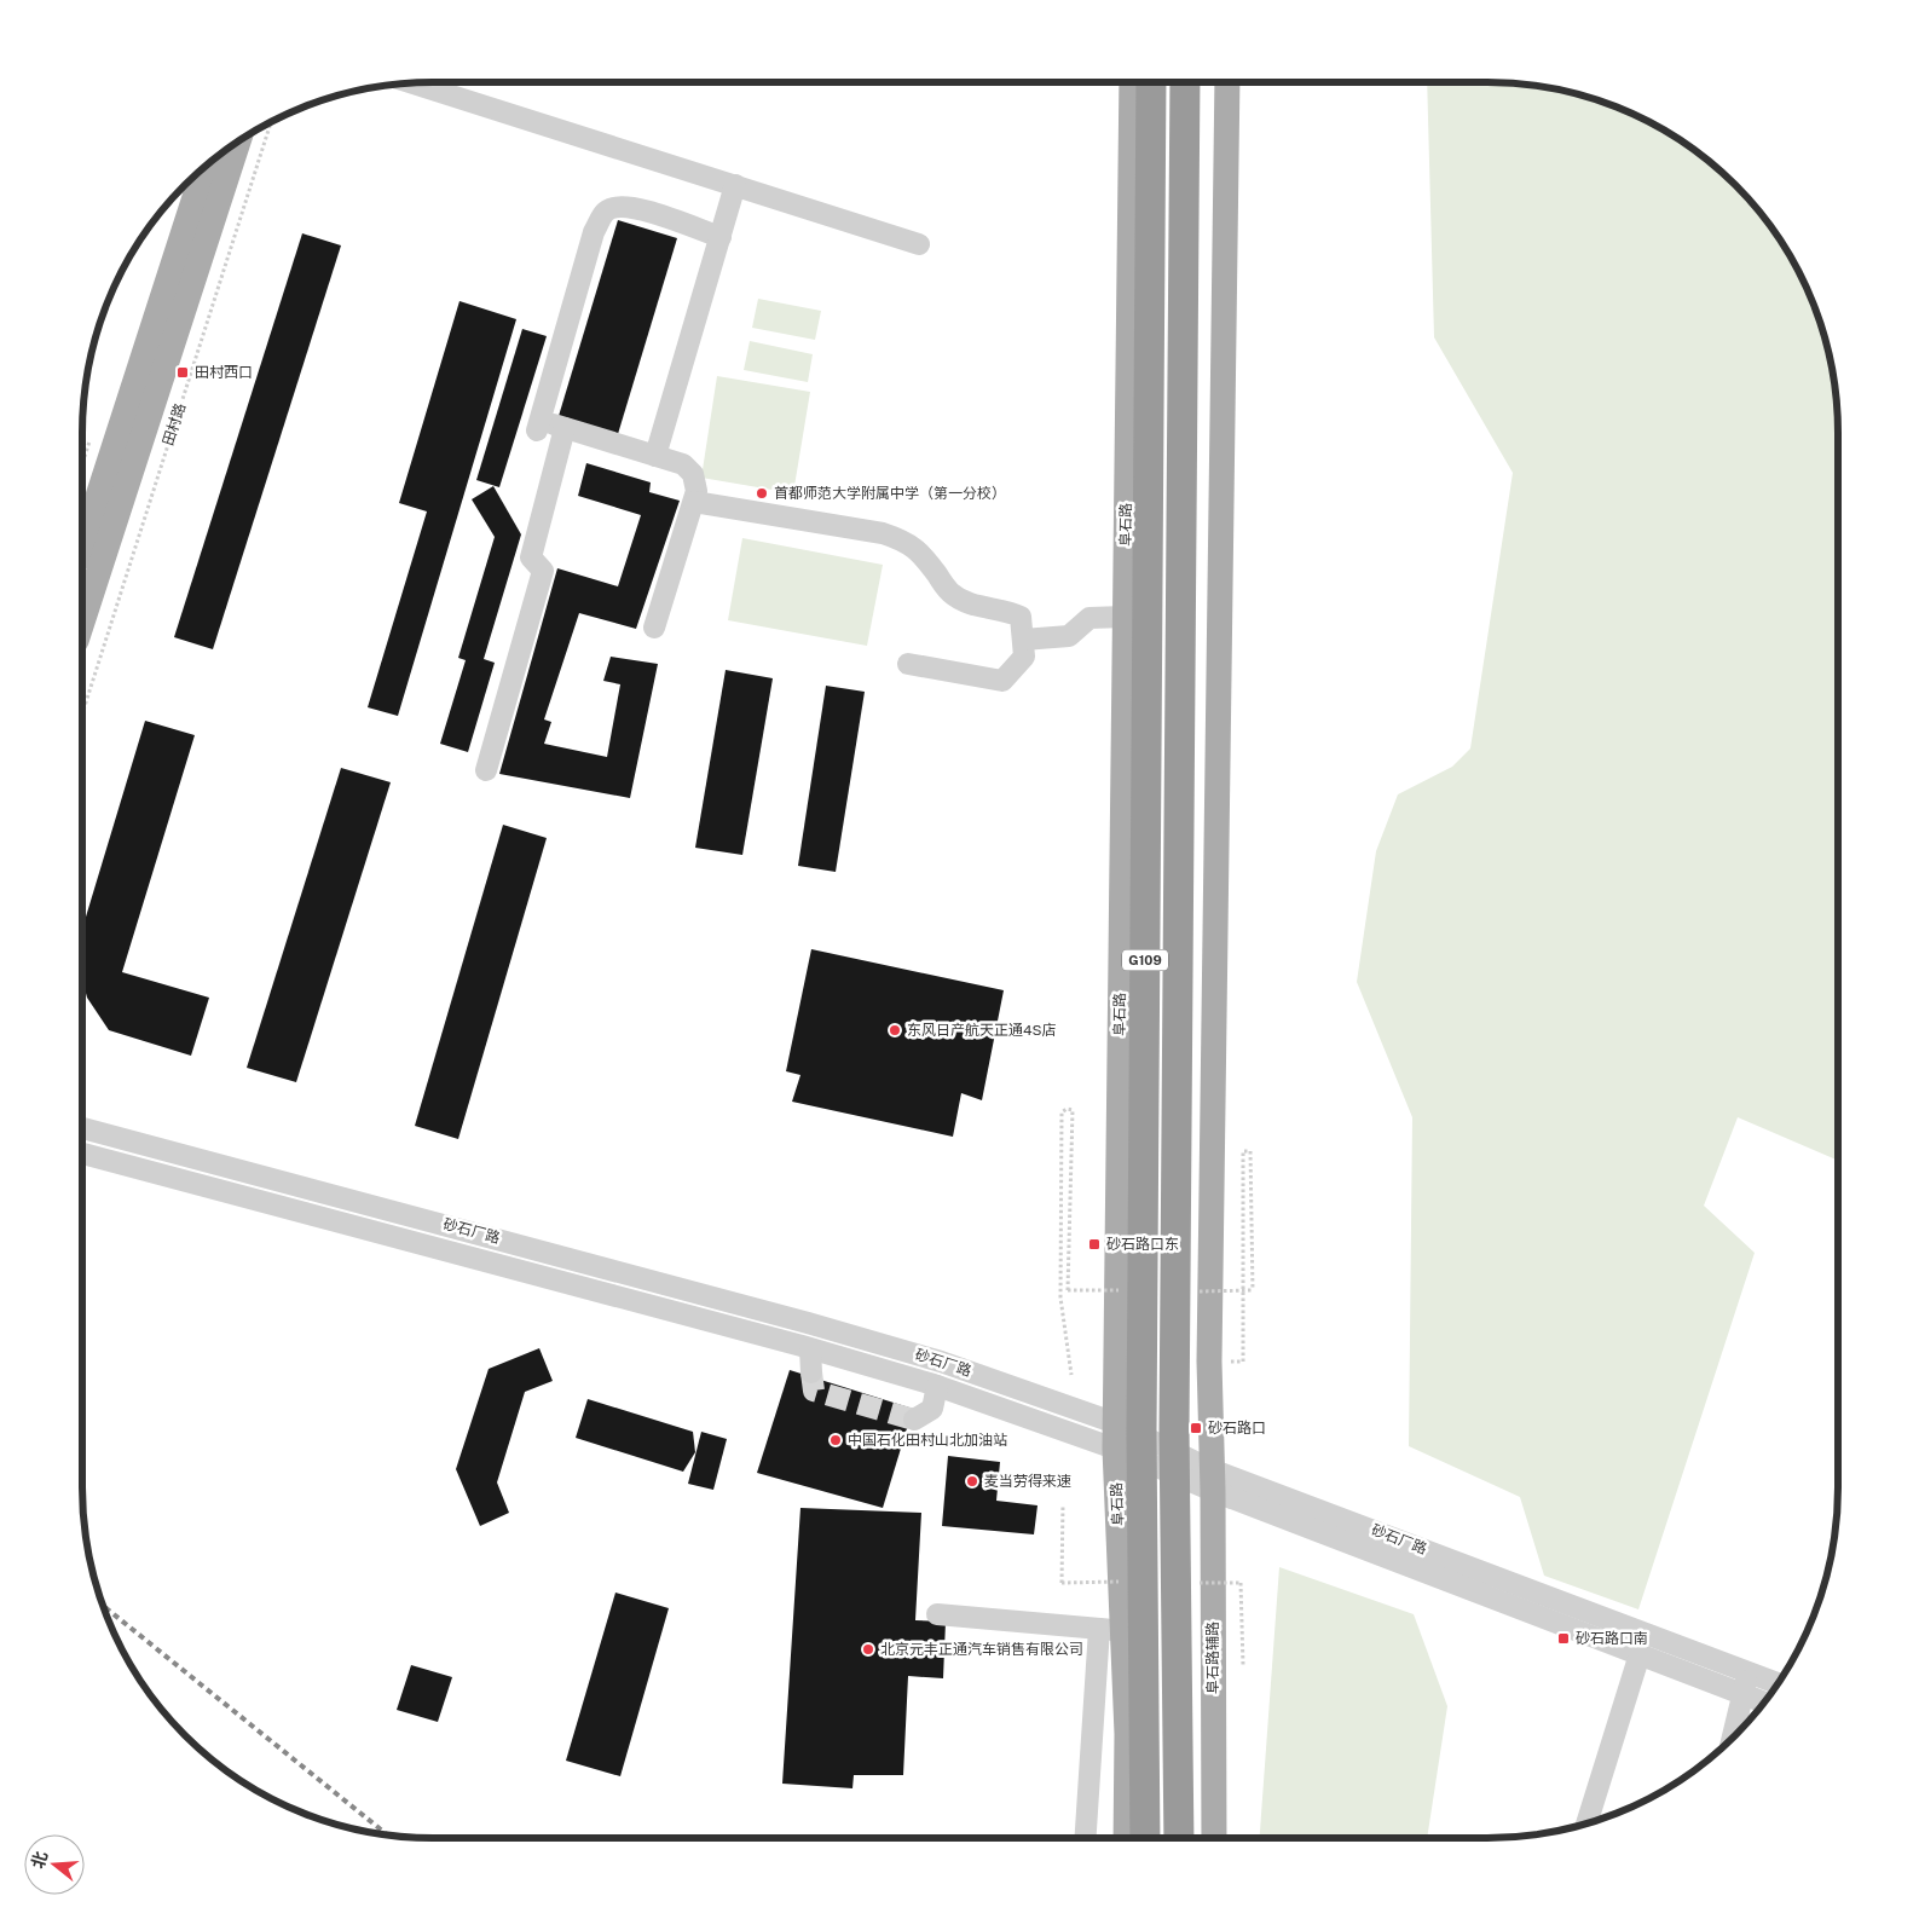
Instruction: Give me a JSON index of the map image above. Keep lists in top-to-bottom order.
{
  "streets": {
    "highway": ["阜石路", "G109"],
    "main road": ["田村路", "阜石路辅路"],
    "street": ["砂石厂路"]
  },
  "crossings": [
    ["阜石路", "砂石厂路"],
    ["砂石厂路", "阜石路辅路"]
  ],
  "places": {
    "transit": [
      "田村西口",
      "砂石路口东",
      "砂石路口",
      "砂石路口南"
    ],
    "other": [
      "首都师范大学附属中学（第一分校）",
      "东风日产航天正通4S店",
      "中国石化田村山北加油站",
      "麦当劳得来速",
      "北京元丰正通汽车销售有限公司"
    ]
  },
  "north": "left"
}
